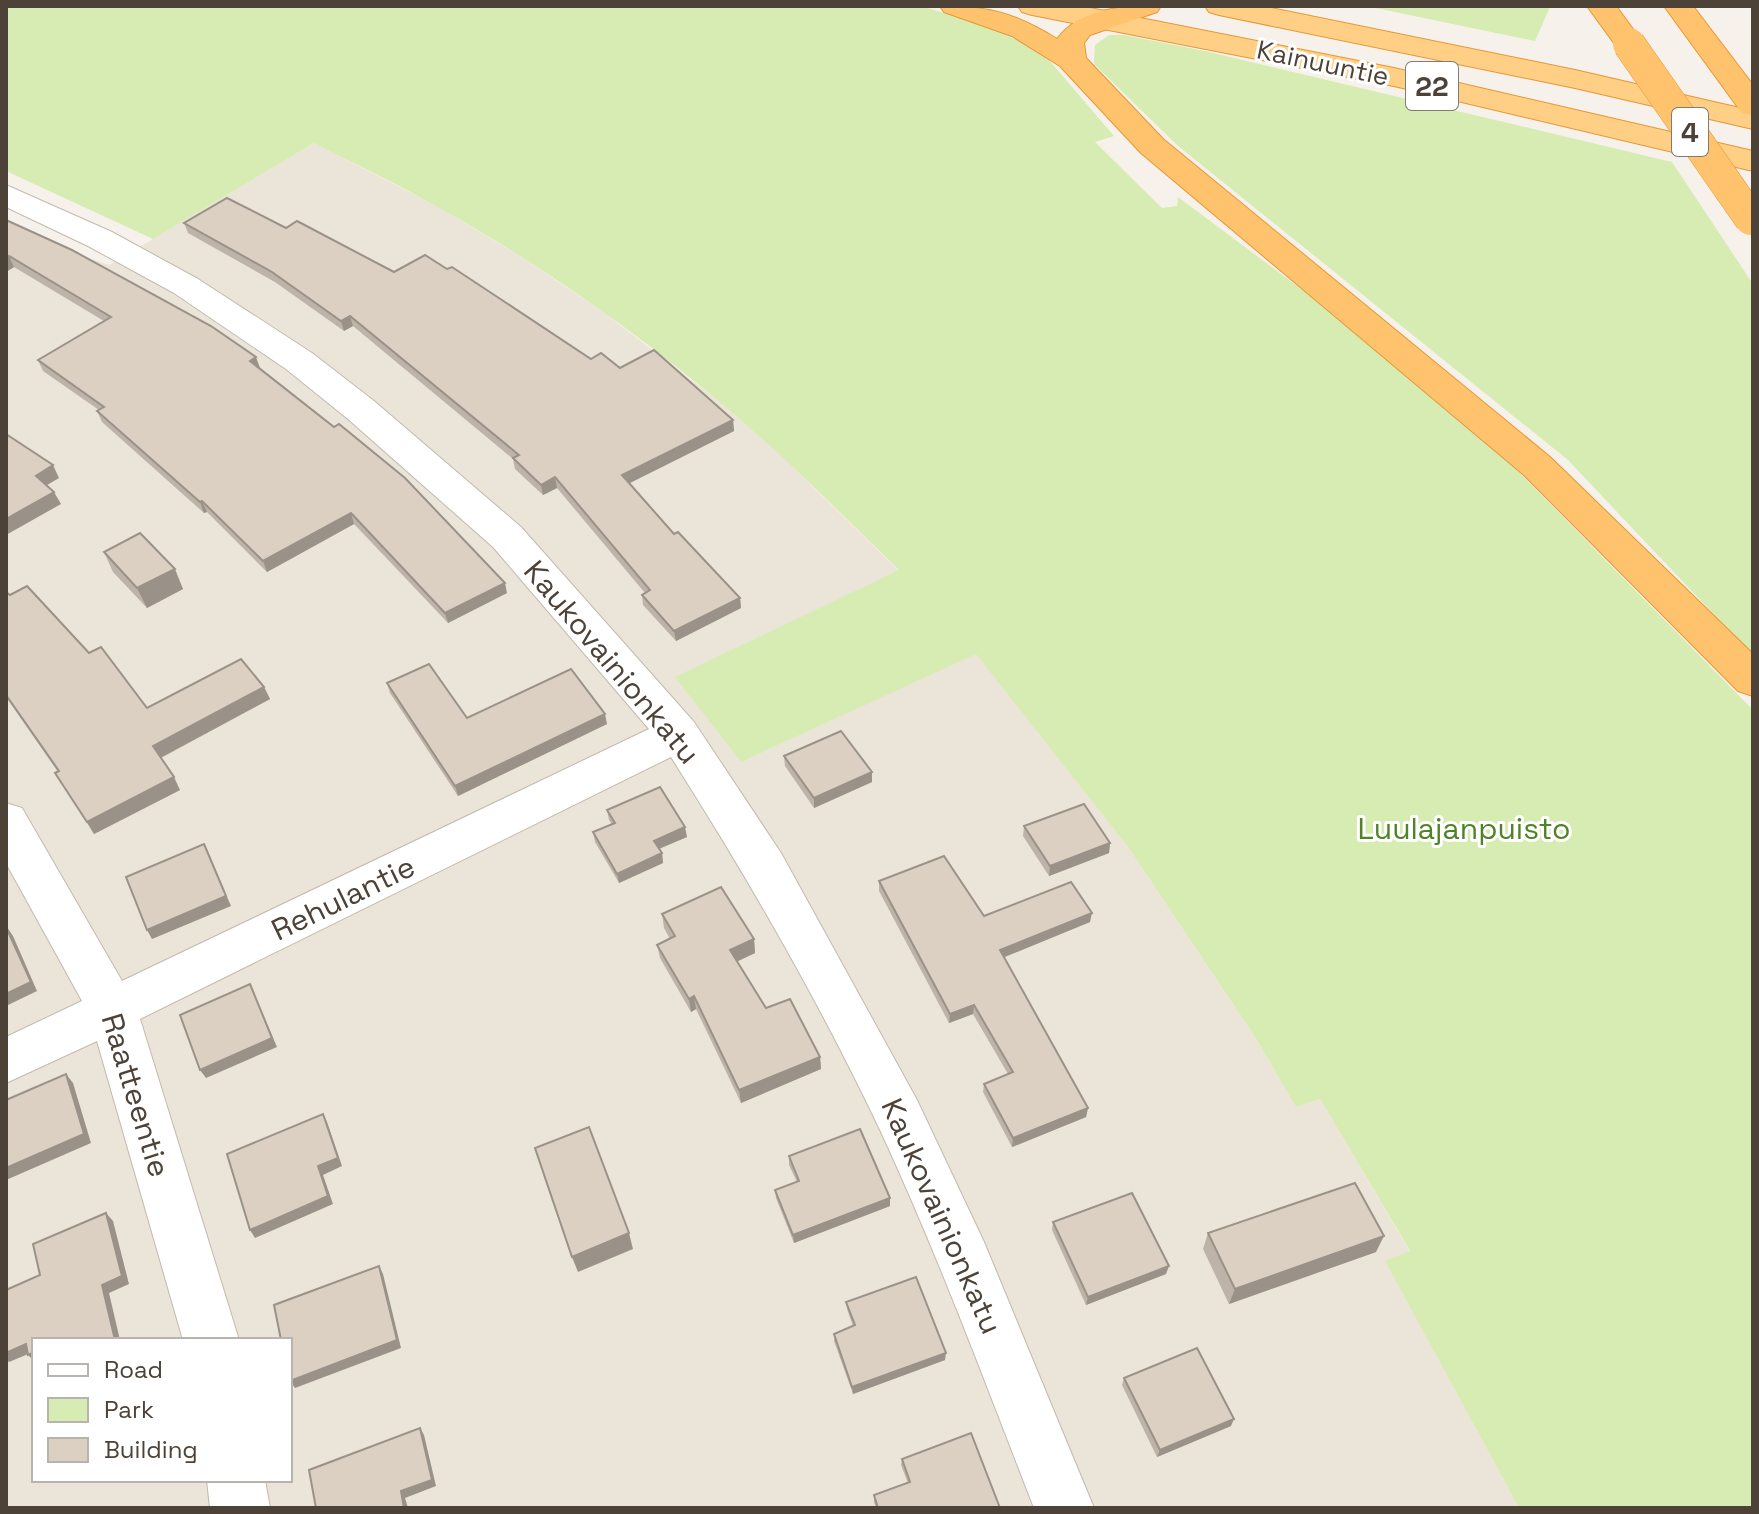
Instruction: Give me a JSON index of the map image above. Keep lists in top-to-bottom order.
{
  "streets": {
    "highway": ["Kainuuntie", "22", "4"],
    "street": ["Kaukovainionkatu", "Rehulantie", "Raatteentie"]
  },
  "crossings": [
    ["Kaukovainionkatu", "Rehulantie"],
    ["Rehulantie", "Raatteentie"]
  ],
  "parks": ["Luulajanpuisto"],
  "legend": ["Road", "Park", "Building"]
}
